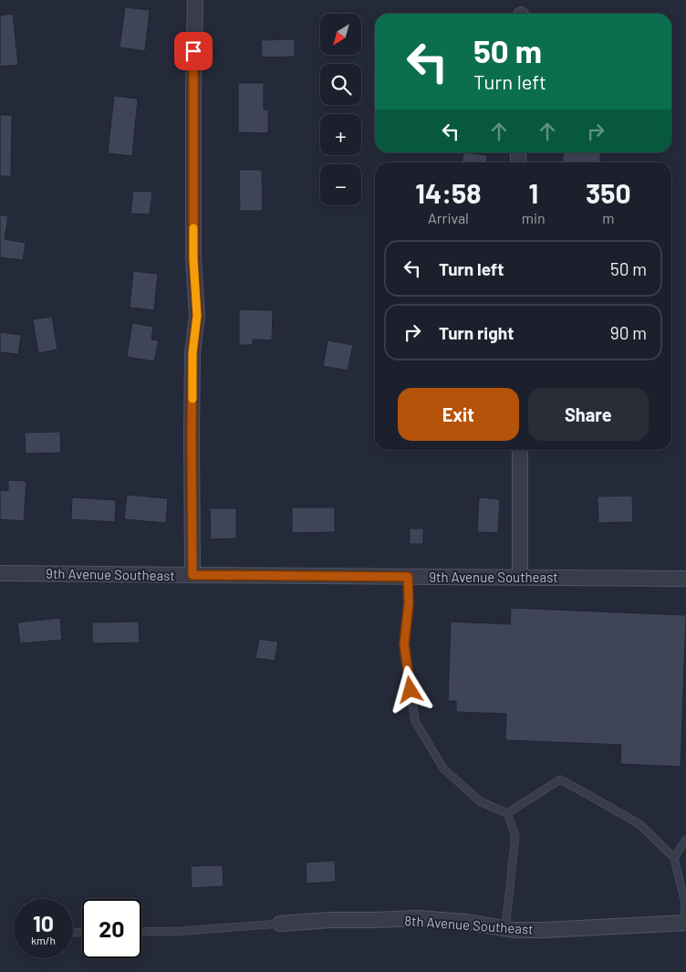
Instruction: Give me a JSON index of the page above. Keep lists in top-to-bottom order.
{
  "streets": {
    "street": ["9th Avenue Southeast", "8th Avenue Southeast"]
  },
  "north": "bottom left",
  "page": {
    "map_buttons": ["+", "−"],
    "turn": ["50 m", "Turn left"],
    "eta": [
      "14:58",
      "Arrival",
      "1",
      "min",
      "350",
      "m"
    ],
    "list": [
      {
        "name": "Turn left",
        "value": "50 m"
      },
      {
        "name": "Turn right",
        "value": "90 m"
      }
    ],
    "buttons": ["Exit", "Share"],
    "speed": "10 km/h",
    "limit": "20"
  }
}
